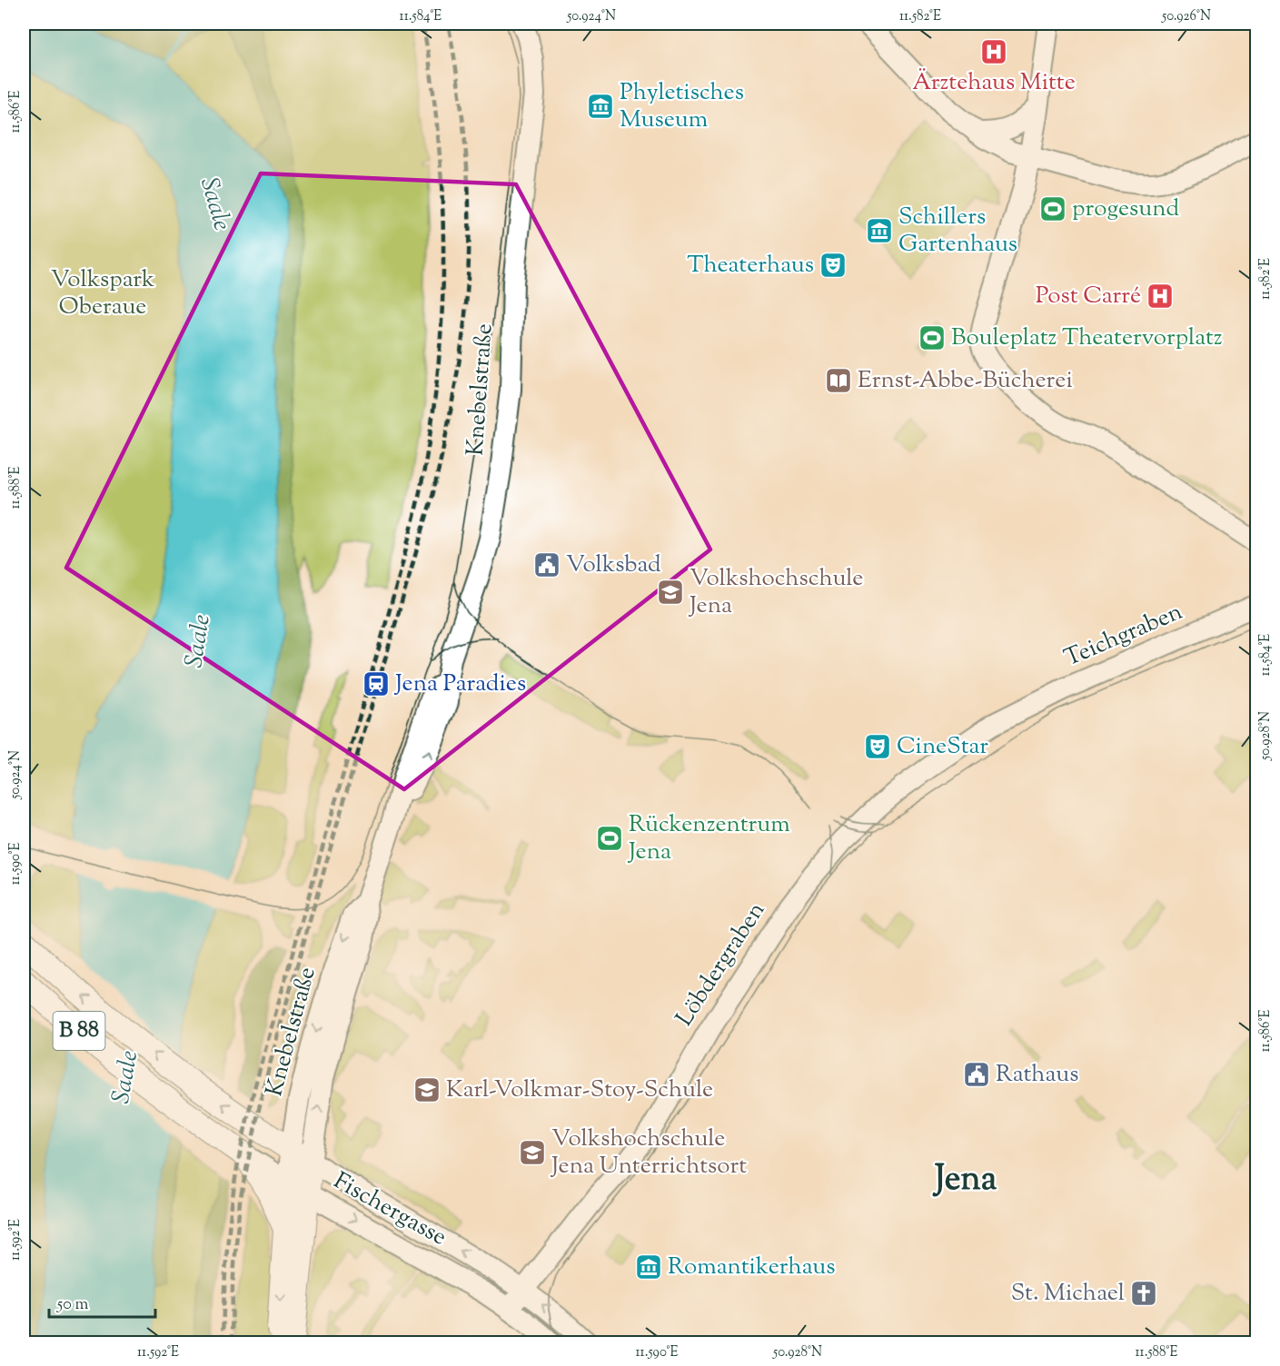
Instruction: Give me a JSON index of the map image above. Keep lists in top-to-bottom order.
{
  "streets": {
    "main road": [
      "Knebelstraße",
      "Teichgraben",
      "Löbdergraben",
      "B 88",
      "Fischergasse"
    ]
  },
  "crossings": [
    ["Knebelstraße", "B 88"],
    ["Knebelstraße", "Fischergasse"],
    ["Teichgraben", "Löbdergraben"],
    ["Löbdergraben", "Fischergasse"],
    ["B 88", "Fischergasse"]
  ],
  "districts": ["Jena"],
  "water": ["Saale"],
  "parks": ["Volkspark Oberaue"],
  "places": {
    "hospital": ["Ärztehaus Mitte", "Post Carré"],
    "museum": ["Phyletisches Museum", "Schillers Gartenhaus", "Romantikerhaus"],
    "sports": ["progesund", "Bouleplatz Theatervorplatz", "Rückenzentrum Jena"],
    "theatre": ["Theaterhaus", "CineStar"],
    "library": ["Ernst-Abbe-Bücherei"],
    "public building": ["Volksbad", "Rathaus"],
    "school or university": ["Volkshochschule Jena", "Karl-Volkmar-Stoy-Schule", "Volkshochschule Jena Unterrichtsort"],
    "station": ["Jena Paradies"],
    "church": ["St. Michael"]
  },
  "scale_bar": "50 m",
  "coordinates": [
    "11.584°E",
    "50.924°N",
    "11.582°E",
    "50.926°N",
    "11.586°E",
    "11.588°E",
    "50.928°N",
    "11.590°E",
    "11.592°E"
  ]
}
